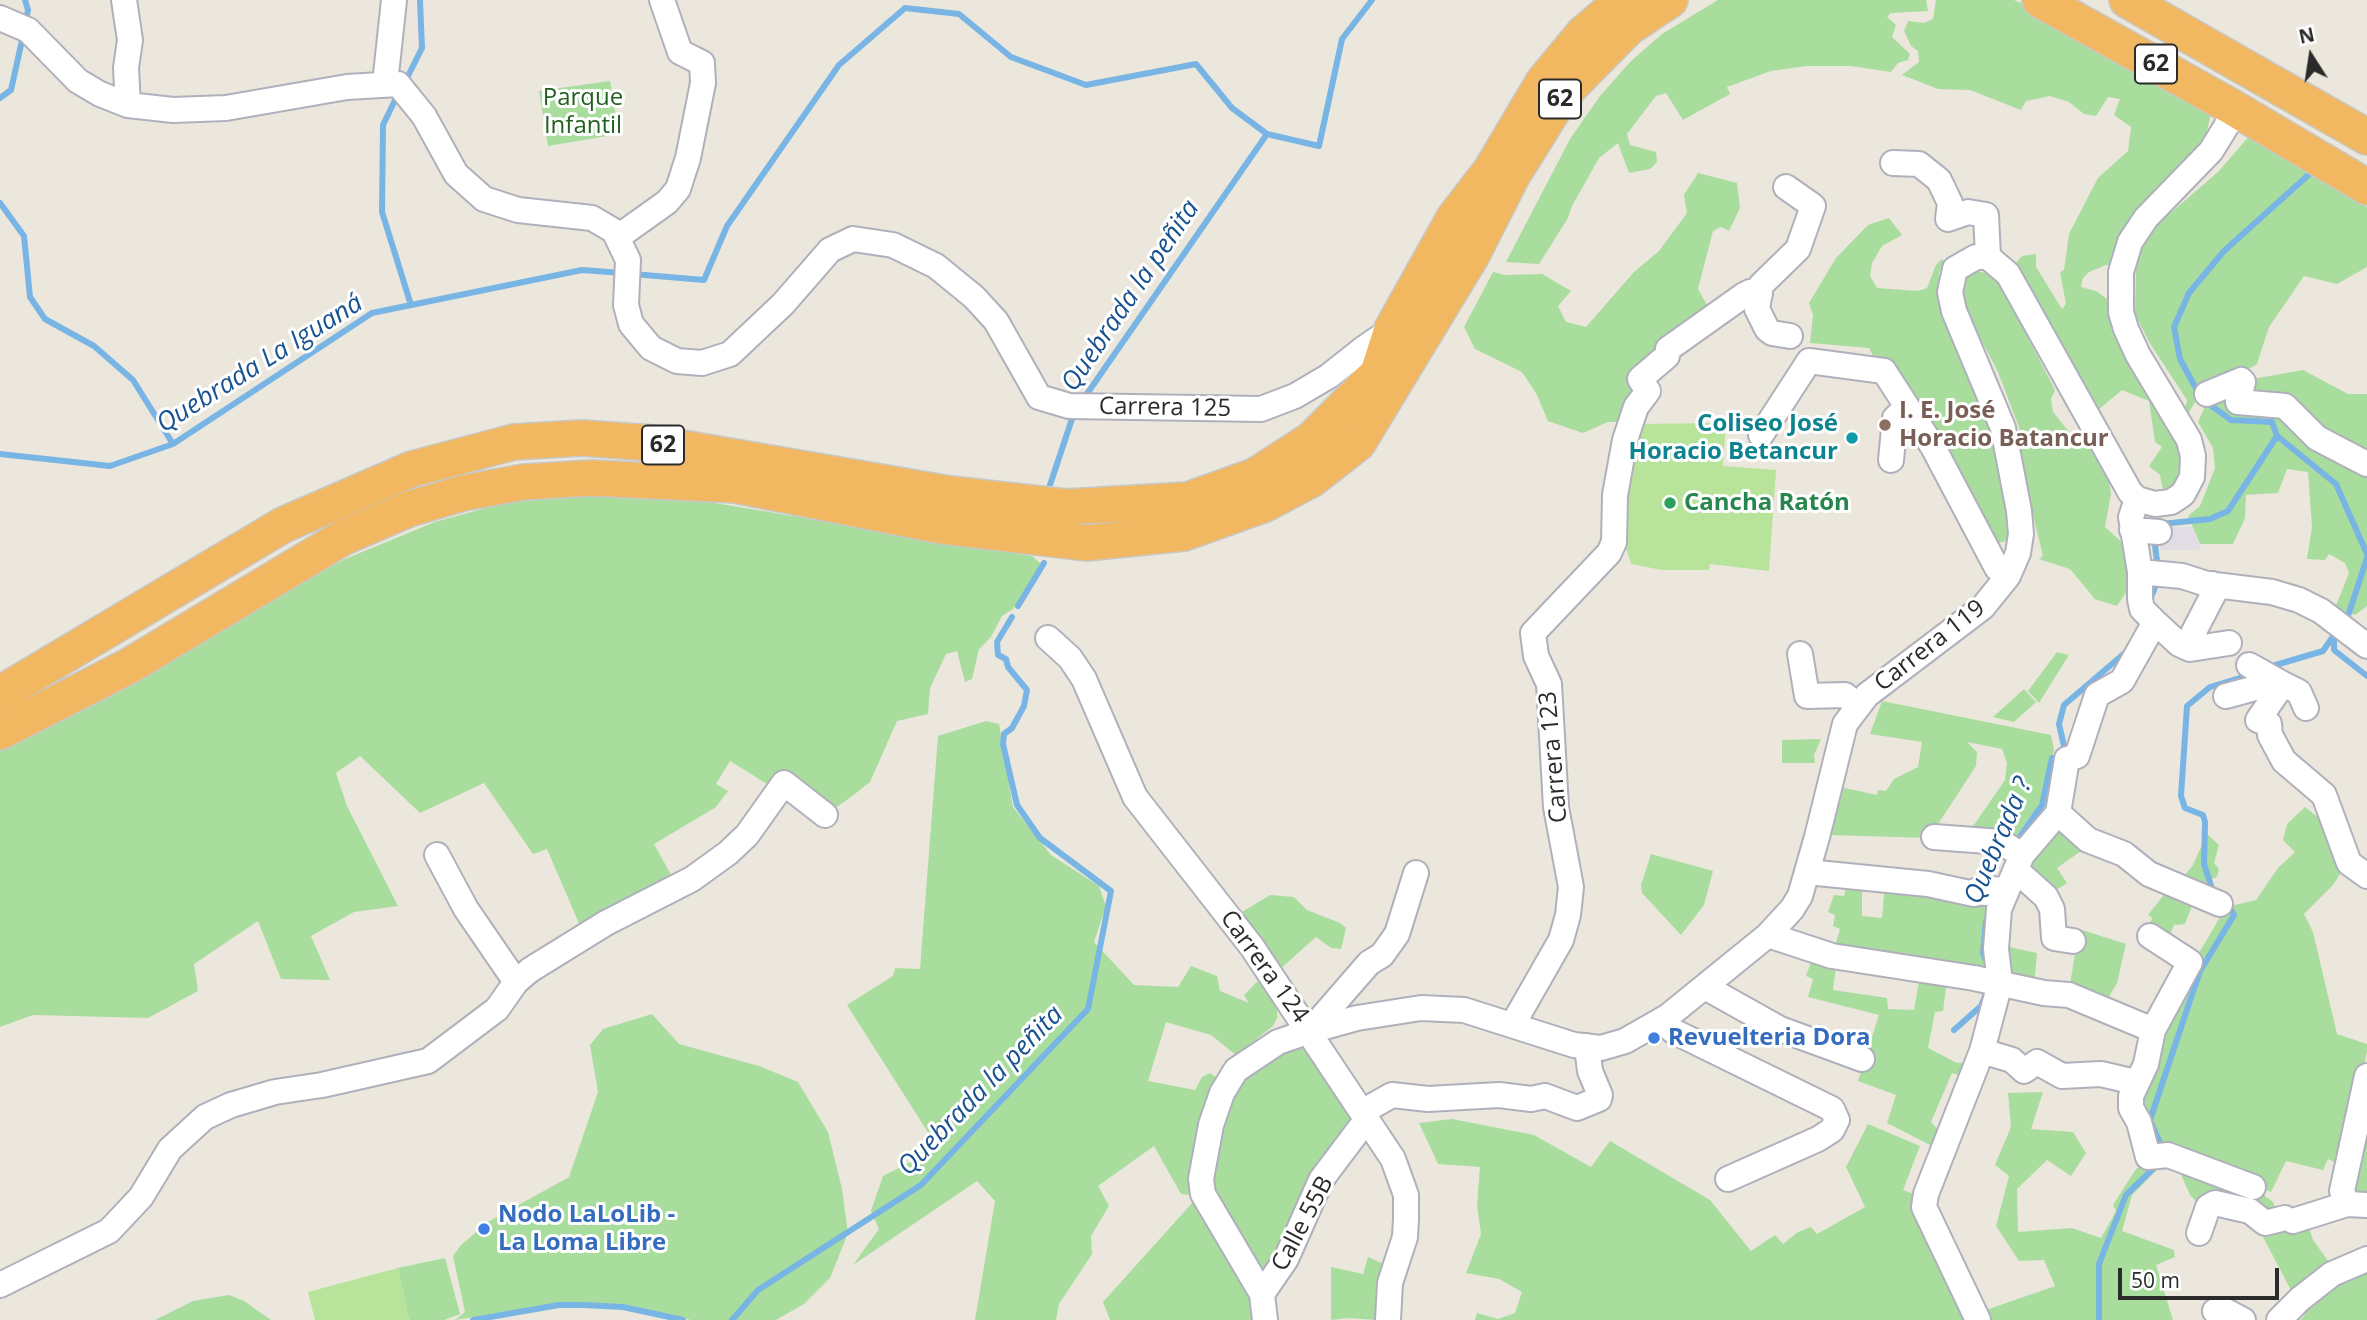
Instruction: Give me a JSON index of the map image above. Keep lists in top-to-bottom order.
{
  "streets": {
    "highway": ["62"],
    "street": [
      "Carrera 125",
      "Carrera 119",
      "Carrera 123",
      "Carrera 124",
      "Calle 55B"
    ]
  },
  "crossings": [
    ["62", "Carrera 125"],
    ["Carrera 119", "Carrera 123"],
    ["Carrera 119", "Carrera 124"],
    ["Carrera 119", "Calle 55B"],
    ["Carrera 124", "Calle 55B"]
  ],
  "water": ["Quebrada la peñita", "Quebrada La Iguaná", "Quebrada ?"],
  "parks": ["Parque Infantil"],
  "places": [
    "I. E. José Horacio Batancur",
    "Coliseo José Horacio Betancur",
    "Cancha Ratón",
    "Revuelteria Dora",
    "Nodo LaLoLib - La Loma Libre"
  ],
  "scale_bar": "50 m",
  "north": "top"
}
